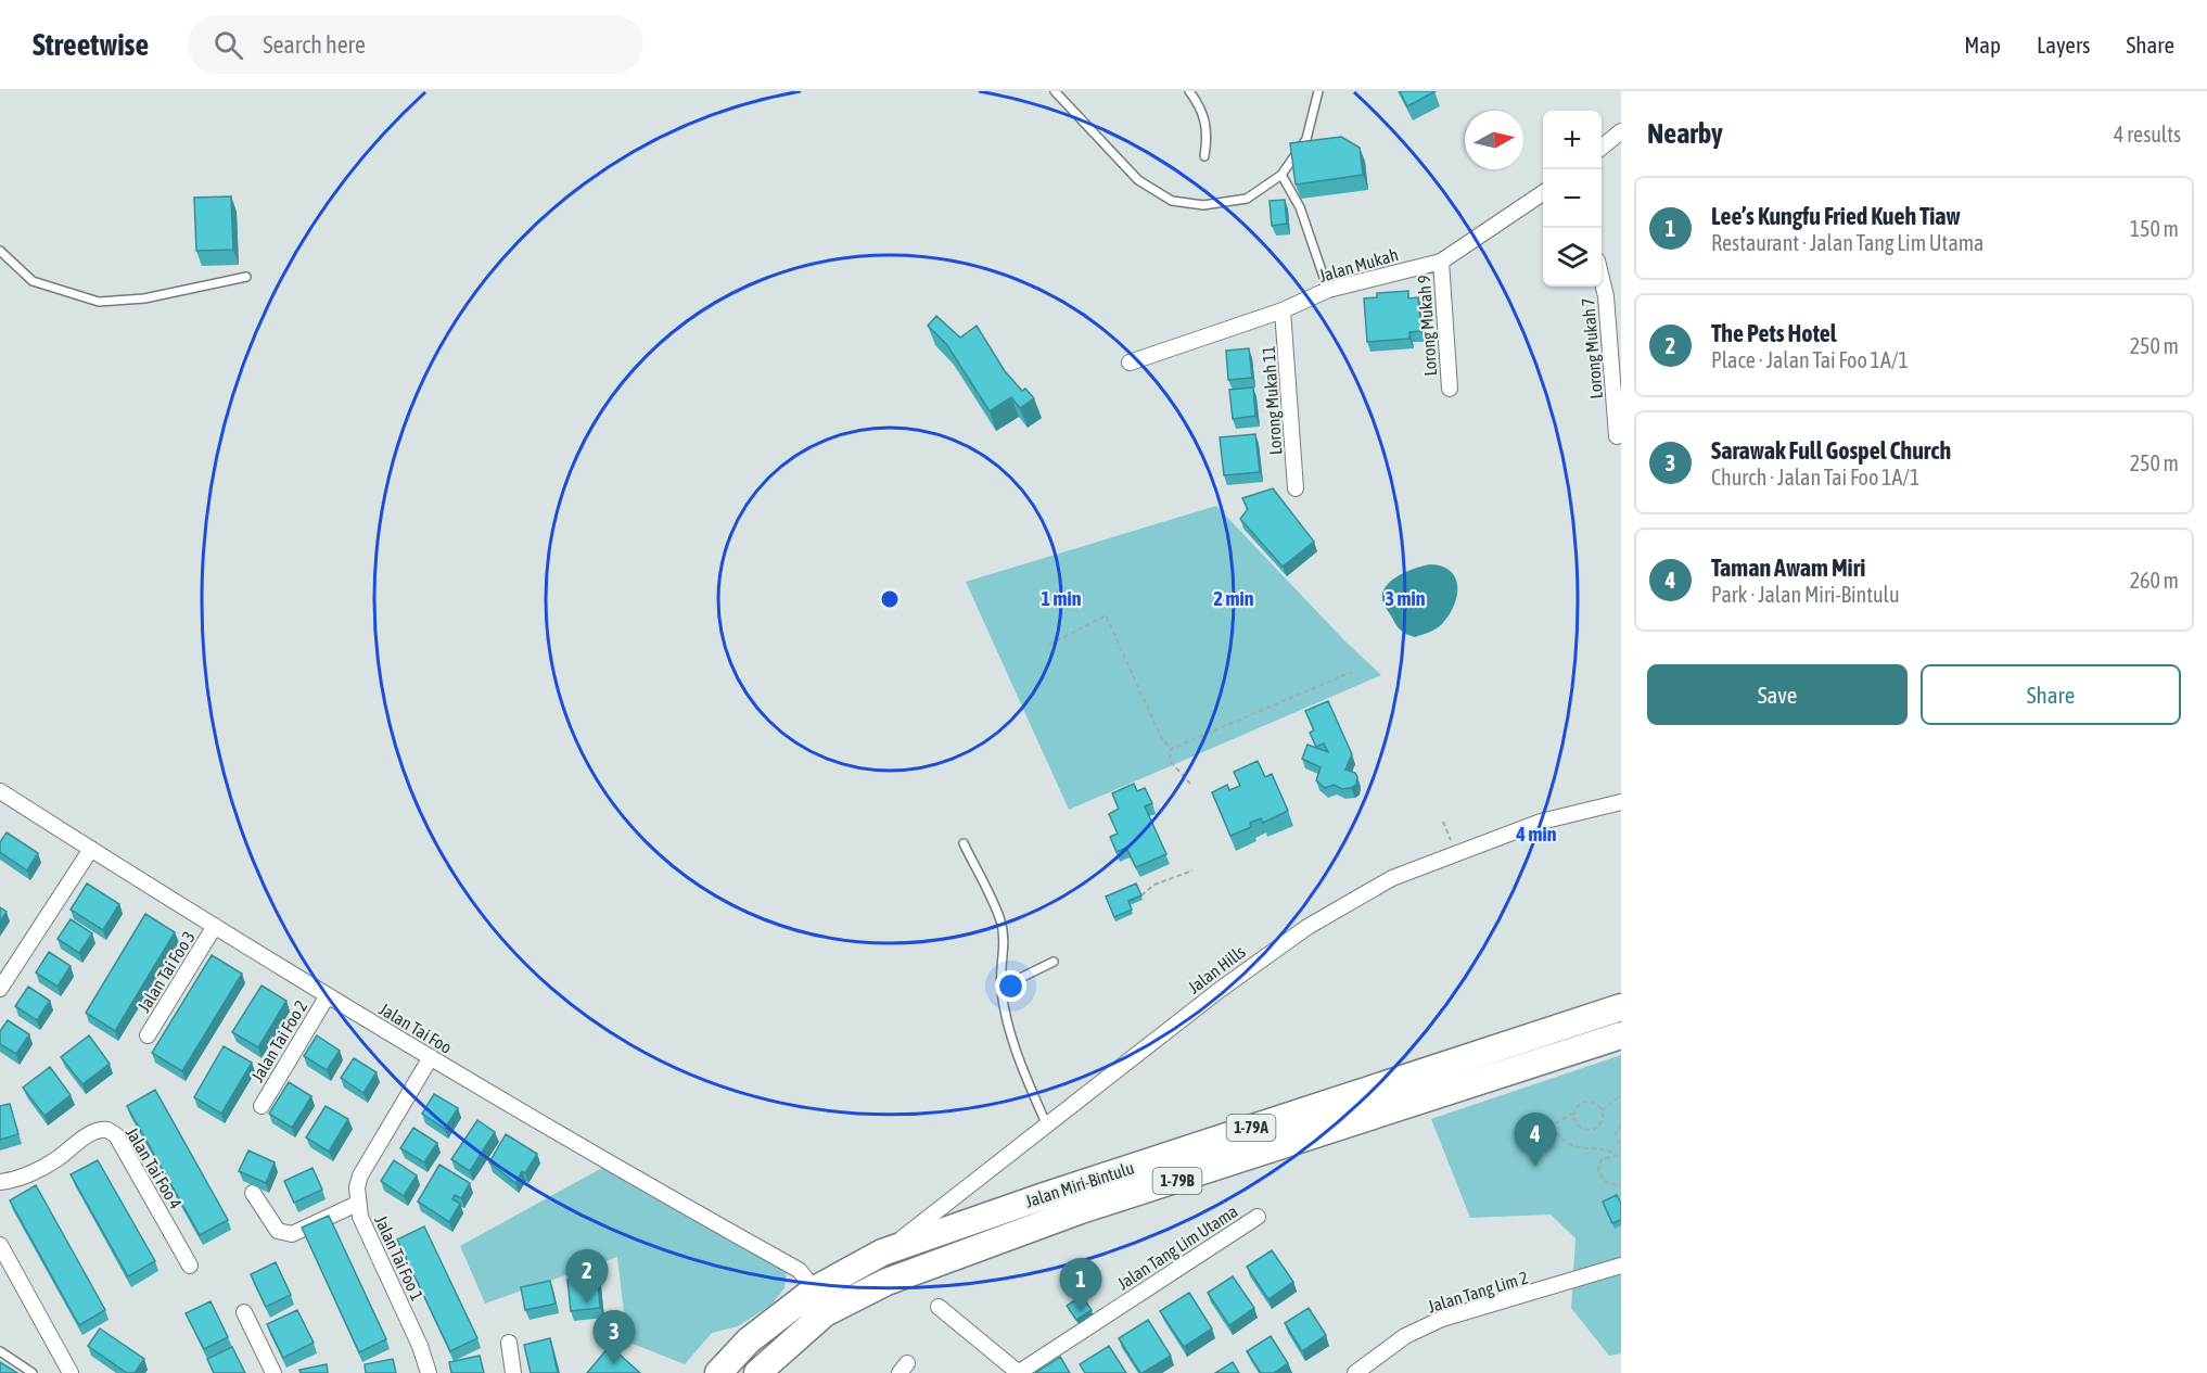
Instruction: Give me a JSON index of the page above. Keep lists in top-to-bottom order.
{
  "streets": {
    "highway": ["1-79A", "1-79B", "Jalan Miri-Bintulu"],
    "street": [
      "Jalan Mukah",
      "Lorong Mukah 9",
      "Lorong Mukah 7",
      "Lorong Mukah 11",
      "Jalan Hills",
      "Jalan Tai Foo 3",
      "Jalan Tai Foo",
      "Jalan Tai Foo 2",
      "Jalan Tai Foo 4",
      "Jalan Tang Lim Utama",
      "Jalan Tai Foo 1",
      "Jalan Tang Lim 2"
    ]
  },
  "crossings": [
    ["Jalan Mukah", "Lorong Mukah 9"],
    ["Jalan Mukah", "Lorong Mukah 11"],
    ["Jalan Hills", "Jalan Miri-Bintulu"],
    ["Jalan Tai Foo 3", "Jalan Tai Foo"],
    ["Jalan Tai Foo", "Jalan Tai Foo 2"],
    ["Jalan Tai Foo", "Jalan Miri-Bintulu"],
    ["Jalan Tai Foo", "Jalan Tai Foo 1"]
  ],
  "north": "right",
  "page": {
    "header": "Streetwise",
    "search": "Search here",
    "nav": ["Map", "Layers", "Share"],
    "heading": ["Nearby", "4 results"],
    "map_buttons": ["+", "−"],
    "list": [
      {
        "mark": "1",
        "name": "Lee’s Kungfu Fried Kueh Tiaw",
        "note": "Restaurant · Jalan Tang Lim Utama",
        "value": "150 m"
      },
      {
        "mark": "2",
        "name": "The Pets Hotel",
        "note": "Place · Jalan Tai Foo 1A/1",
        "value": "250 m"
      },
      {
        "mark": "3",
        "name": "Sarawak Full Gospel Church",
        "note": "Church · Jalan Tai Foo 1A/1",
        "value": "250 m"
      },
      {
        "mark": "4",
        "name": "Taman Awam Miri",
        "note": "Park · Jalan Miri-Bintulu",
        "value": "260 m"
      }
    ],
    "buttons": ["Save", "Share"],
    "pins": [
      "4",
      "2",
      "1",
      "3"
    ]
  },
  "rings": [
    "1 min",
    "2 min",
    "3 min",
    "4 min"
  ]
}
